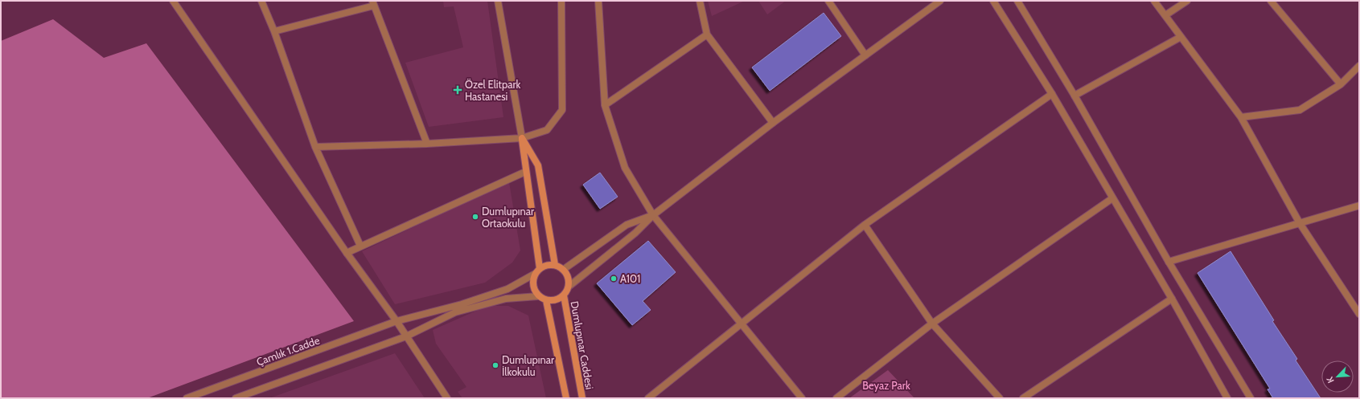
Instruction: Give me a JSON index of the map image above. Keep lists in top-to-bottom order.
{
  "streets": {
    "main road": ["Dumlupınar Caddesi"],
    "street": ["Çamlık 1.Cadde"]
  },
  "crossings": [
    ["Dumlupınar Caddesi", "Çamlık 1.Cadde"]
  ],
  "parks": ["Beyaz Park"],
  "places": {
    "health": ["Özel Elitpark Hastanesi"],
    "other": ["Dumlupınar Ortaokulu", "A101", "Dumlupınar İlkokulu"]
  },
  "north": "bottom left"
}
